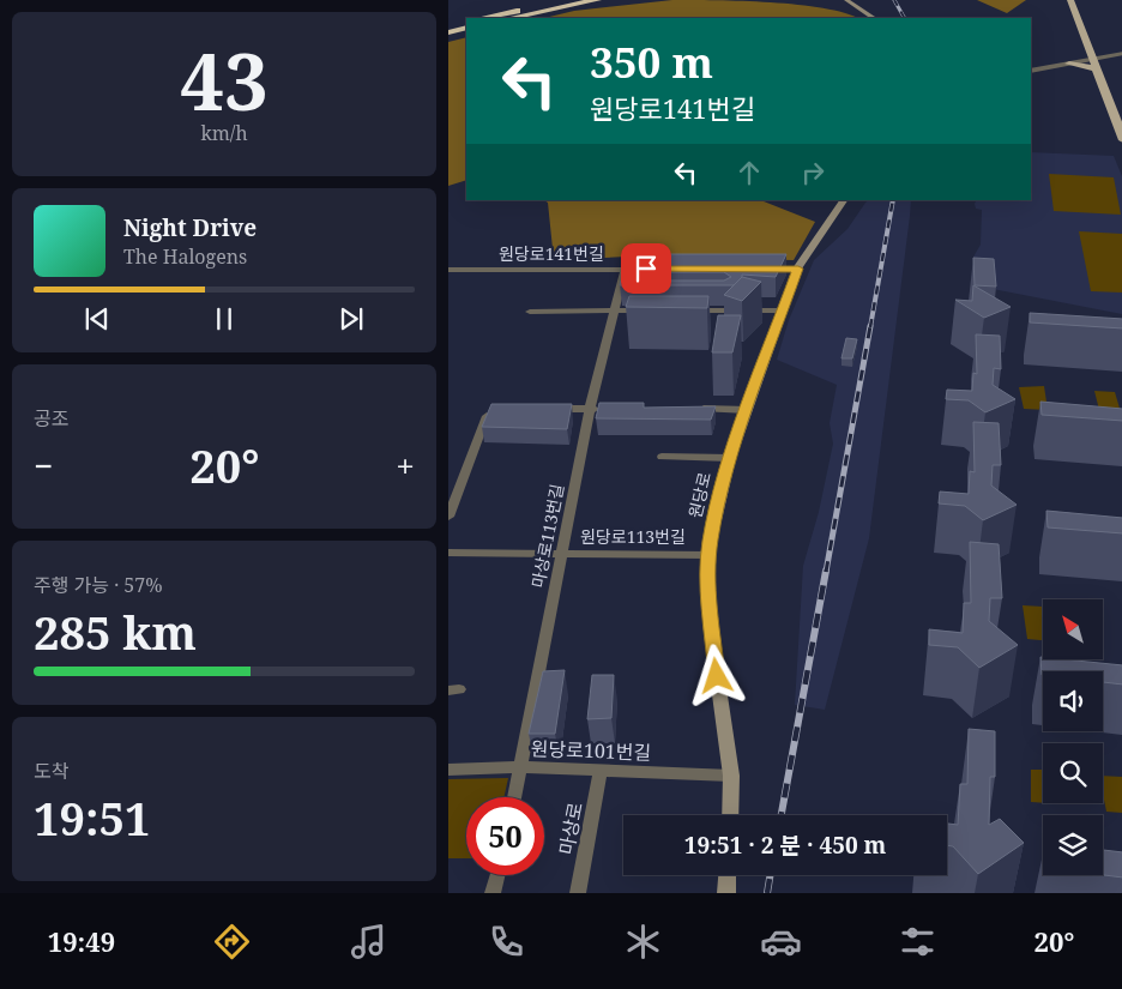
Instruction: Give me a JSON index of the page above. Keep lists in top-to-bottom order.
{
  "streets": {
    "main road": ["원당로"],
    "street": [
      "원당로141번길",
      "마상로113번길",
      "원당로113번길",
      "원당로101번길",
      "마상로"
    ]
  },
  "crossings": [
    ["원당로141번길", "마상로113번길"],
    ["원당로", "원당로113번길"],
    ["원당로", "원당로101번길"],
    ["마상로113번길", "원당로113번길"],
    ["마상로113번길", "원당로101번길"],
    ["원당로101번길", "마상로"]
  ],
  "north": "top left",
  "page": {
    "tile": [
      ["43", "km/h"],
      "공조",
      ["주행 가능 · 57%", "285 km"],
      ["도착", "19:51"]
    ],
    "turn": ["350 m", "원당로141번길"],
    "song": ["Night Drive", "The Halogens"],
    "heat": ["−", "20°", "+"],
    "limit": "50",
    "trip": "19:51 · 2 분 · 450 m",
    "tabs": ["19:49", "20°"]
  }
}
